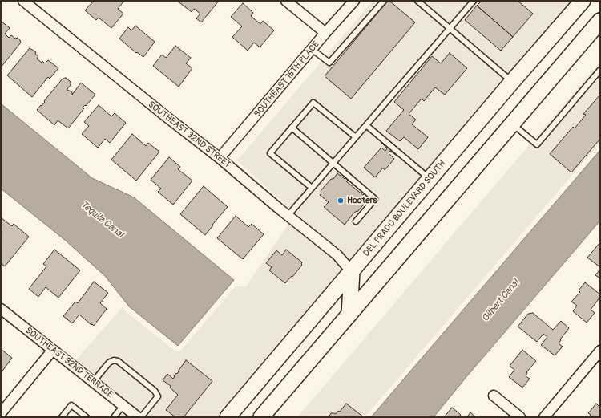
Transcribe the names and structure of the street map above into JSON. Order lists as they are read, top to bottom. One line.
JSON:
{"streets":{"main road":["DEL PRADO BOULEVARD SOUTH"],"street":["SOUTHEAST 15TH PLACE","SOUTHEAST 32ND STREET","SOUTHEAST 32ND TERRACE"]},"crossings":[["SOUTHEAST 15TH PLACE","SOUTHEAST 32ND STREET"],["SOUTHEAST 32ND STREET","DEL PRADO BOULEVARD SOUTH"]],"water":["Tequila Canal","Gilbert Canal"],"places":["Hooters"]}
